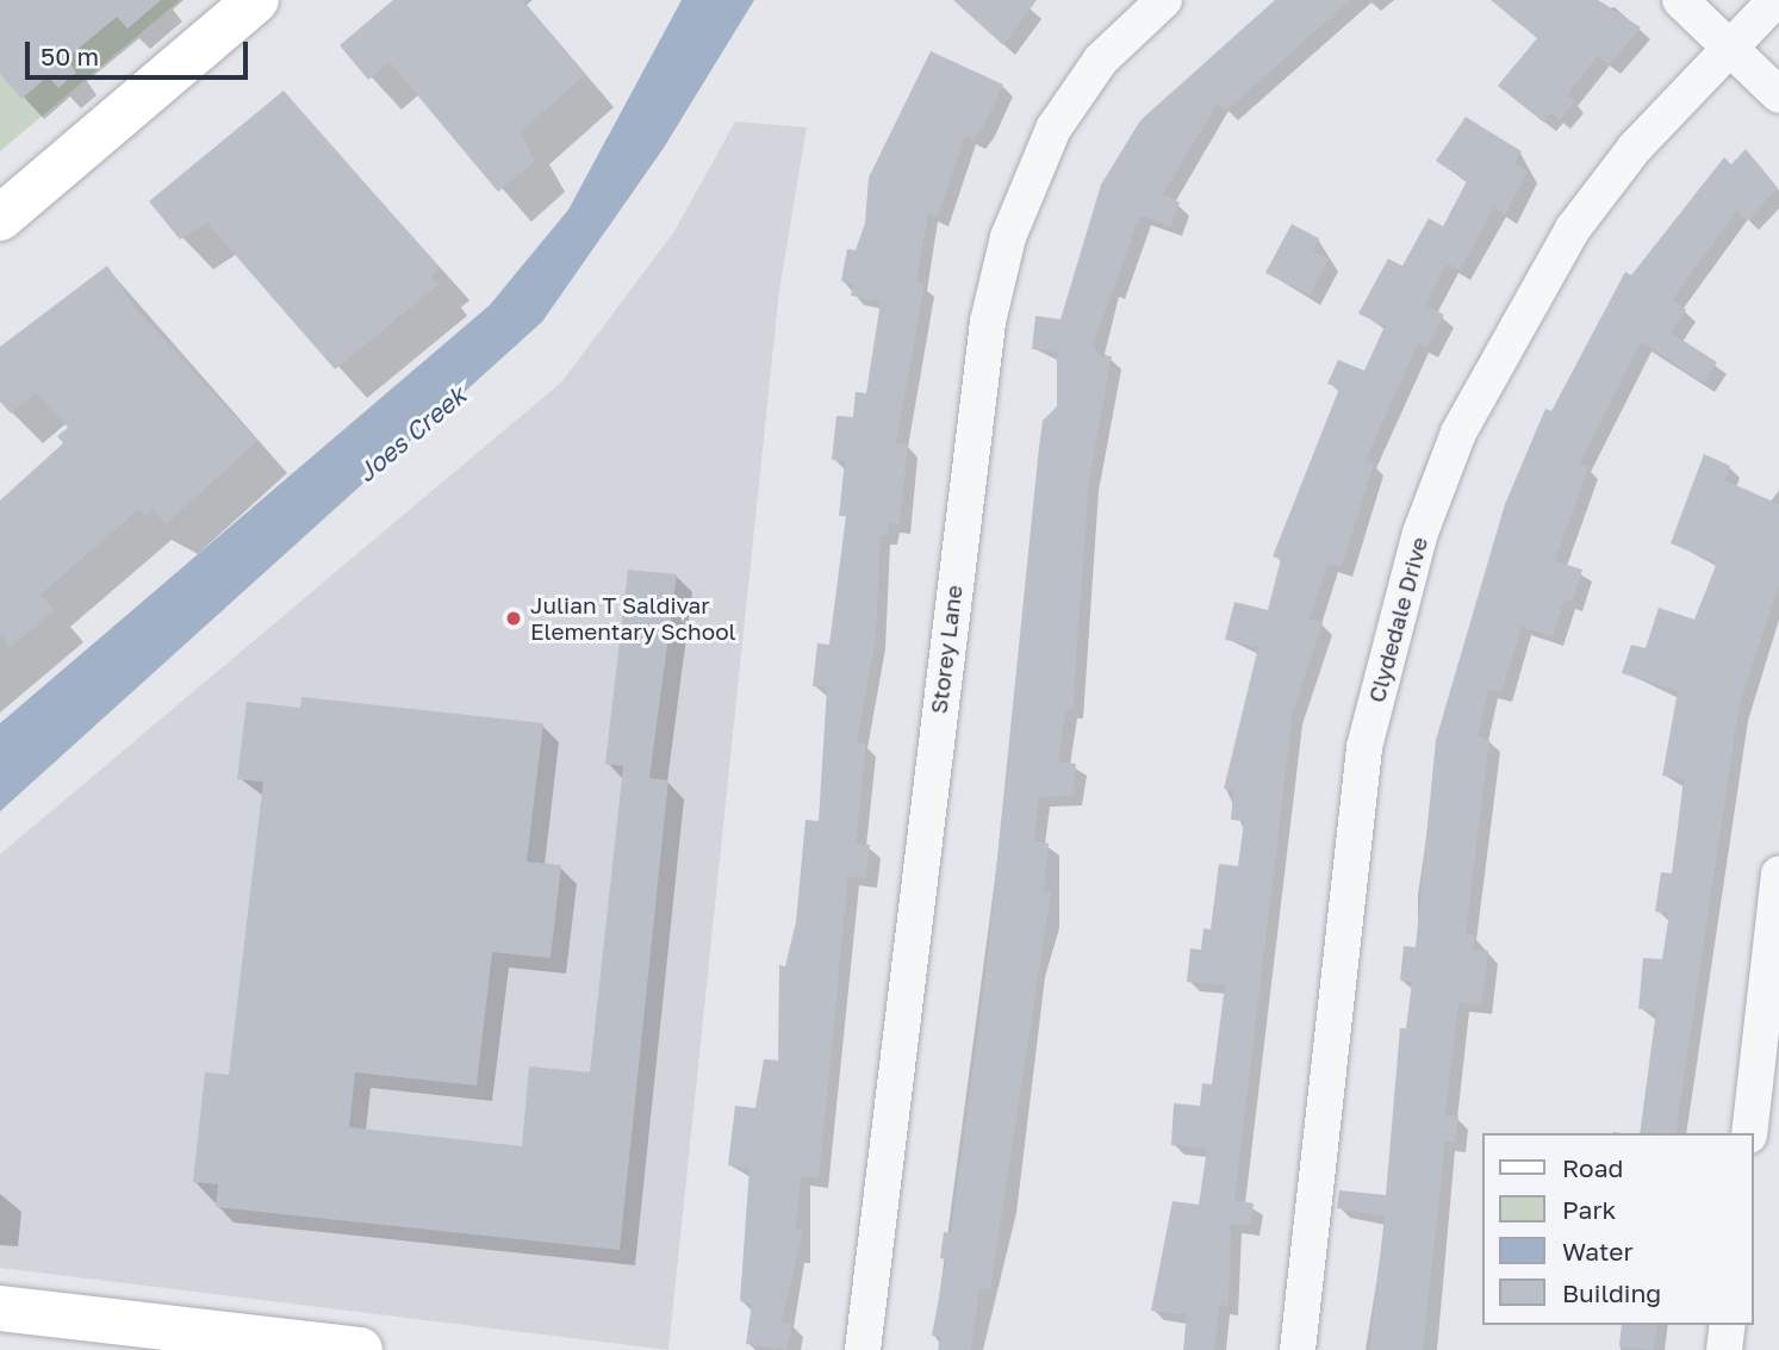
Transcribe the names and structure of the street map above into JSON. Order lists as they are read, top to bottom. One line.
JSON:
{"streets":{"street":["Clydedale Drive","Storey Lane"]},"water":["Joes Creek"],"places":["Julian T Saldivar Elementary School"],"legend":["Road","Park","Water","Building"],"scale_bar":"50 m"}
